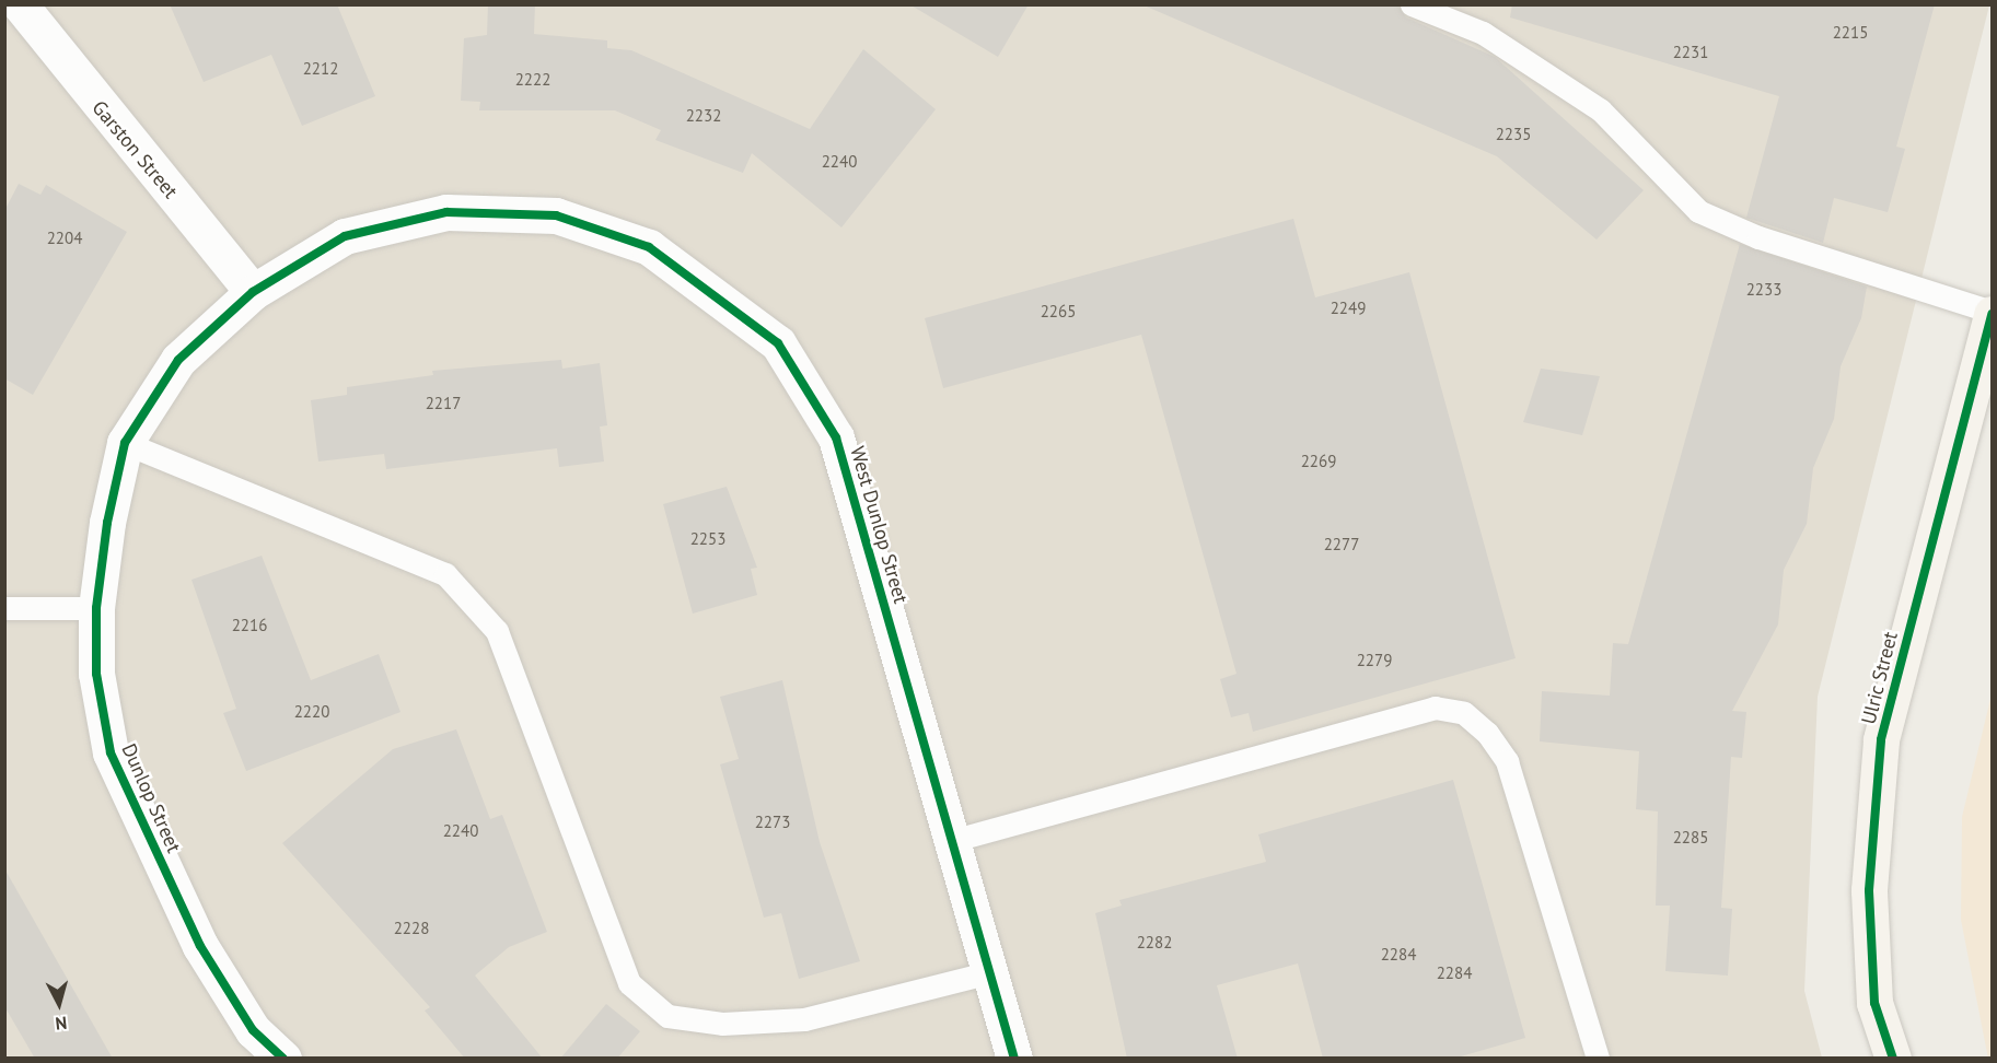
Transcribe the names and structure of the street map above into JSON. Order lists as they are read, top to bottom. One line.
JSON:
{"streets":{"main road":["Ulric Street"],"street":["Garston Street","West Dunlop Street","Dunlop Street"]},"crossings":[["Garston Street","West Dunlop Street"],["Garston Street","Dunlop Street"],["West Dunlop Street","Dunlop Street"]],"house_numbers":["2215","2231","2212","2222","2232","2235","2240","2204","2233","2249","2265","2217","2269","2253","2277","2216","2279","2220","2273","2240","2285","2228","2282","2284","2284"],"north":"bottom"}
